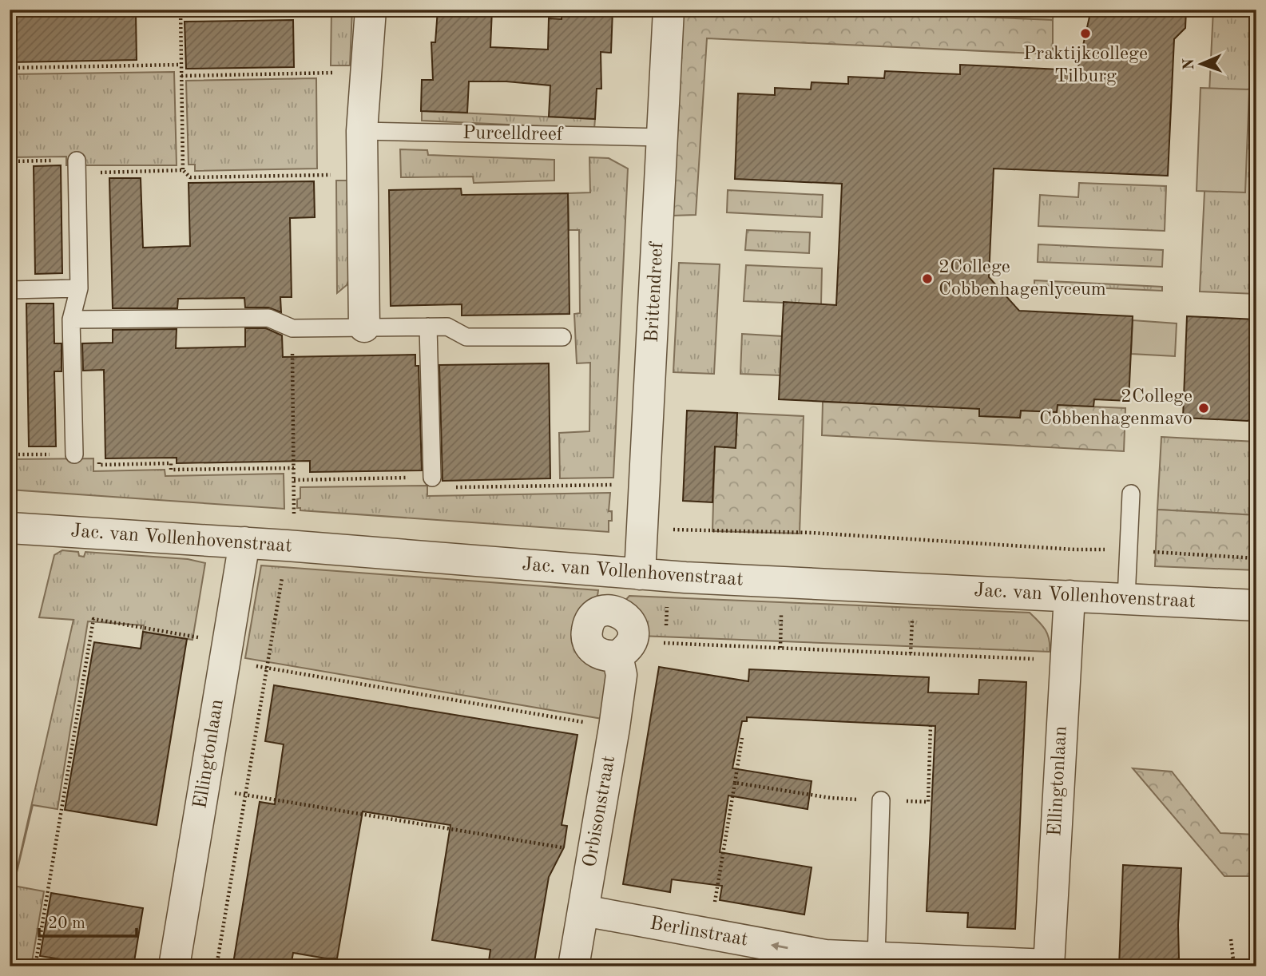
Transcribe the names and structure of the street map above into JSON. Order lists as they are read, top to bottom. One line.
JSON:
{"streets":{"street":["Brittendreef","Jac. van Vollenhovenstraat","Ellingtonlaan","Orbisonstraat","Berlinstraat"],"lane":["Purcelldreef"]},"crossings":[["Purcelldreef","Brittendreef"],["Brittendreef","Jac. van Vollenhovenstraat"],["Jac. van Vollenhovenstraat","Ellingtonlaan"],["Ellingtonlaan","Berlinstraat"],["Orbisonstraat","Berlinstraat"]],"one_way":["Berlinstraat"],"places":["Praktijkcollege Tilburg","2College Cobbenhagenlyceum","2College Cobbenhagenmavo"],"scale_bar":"20 m","north":"left"}
